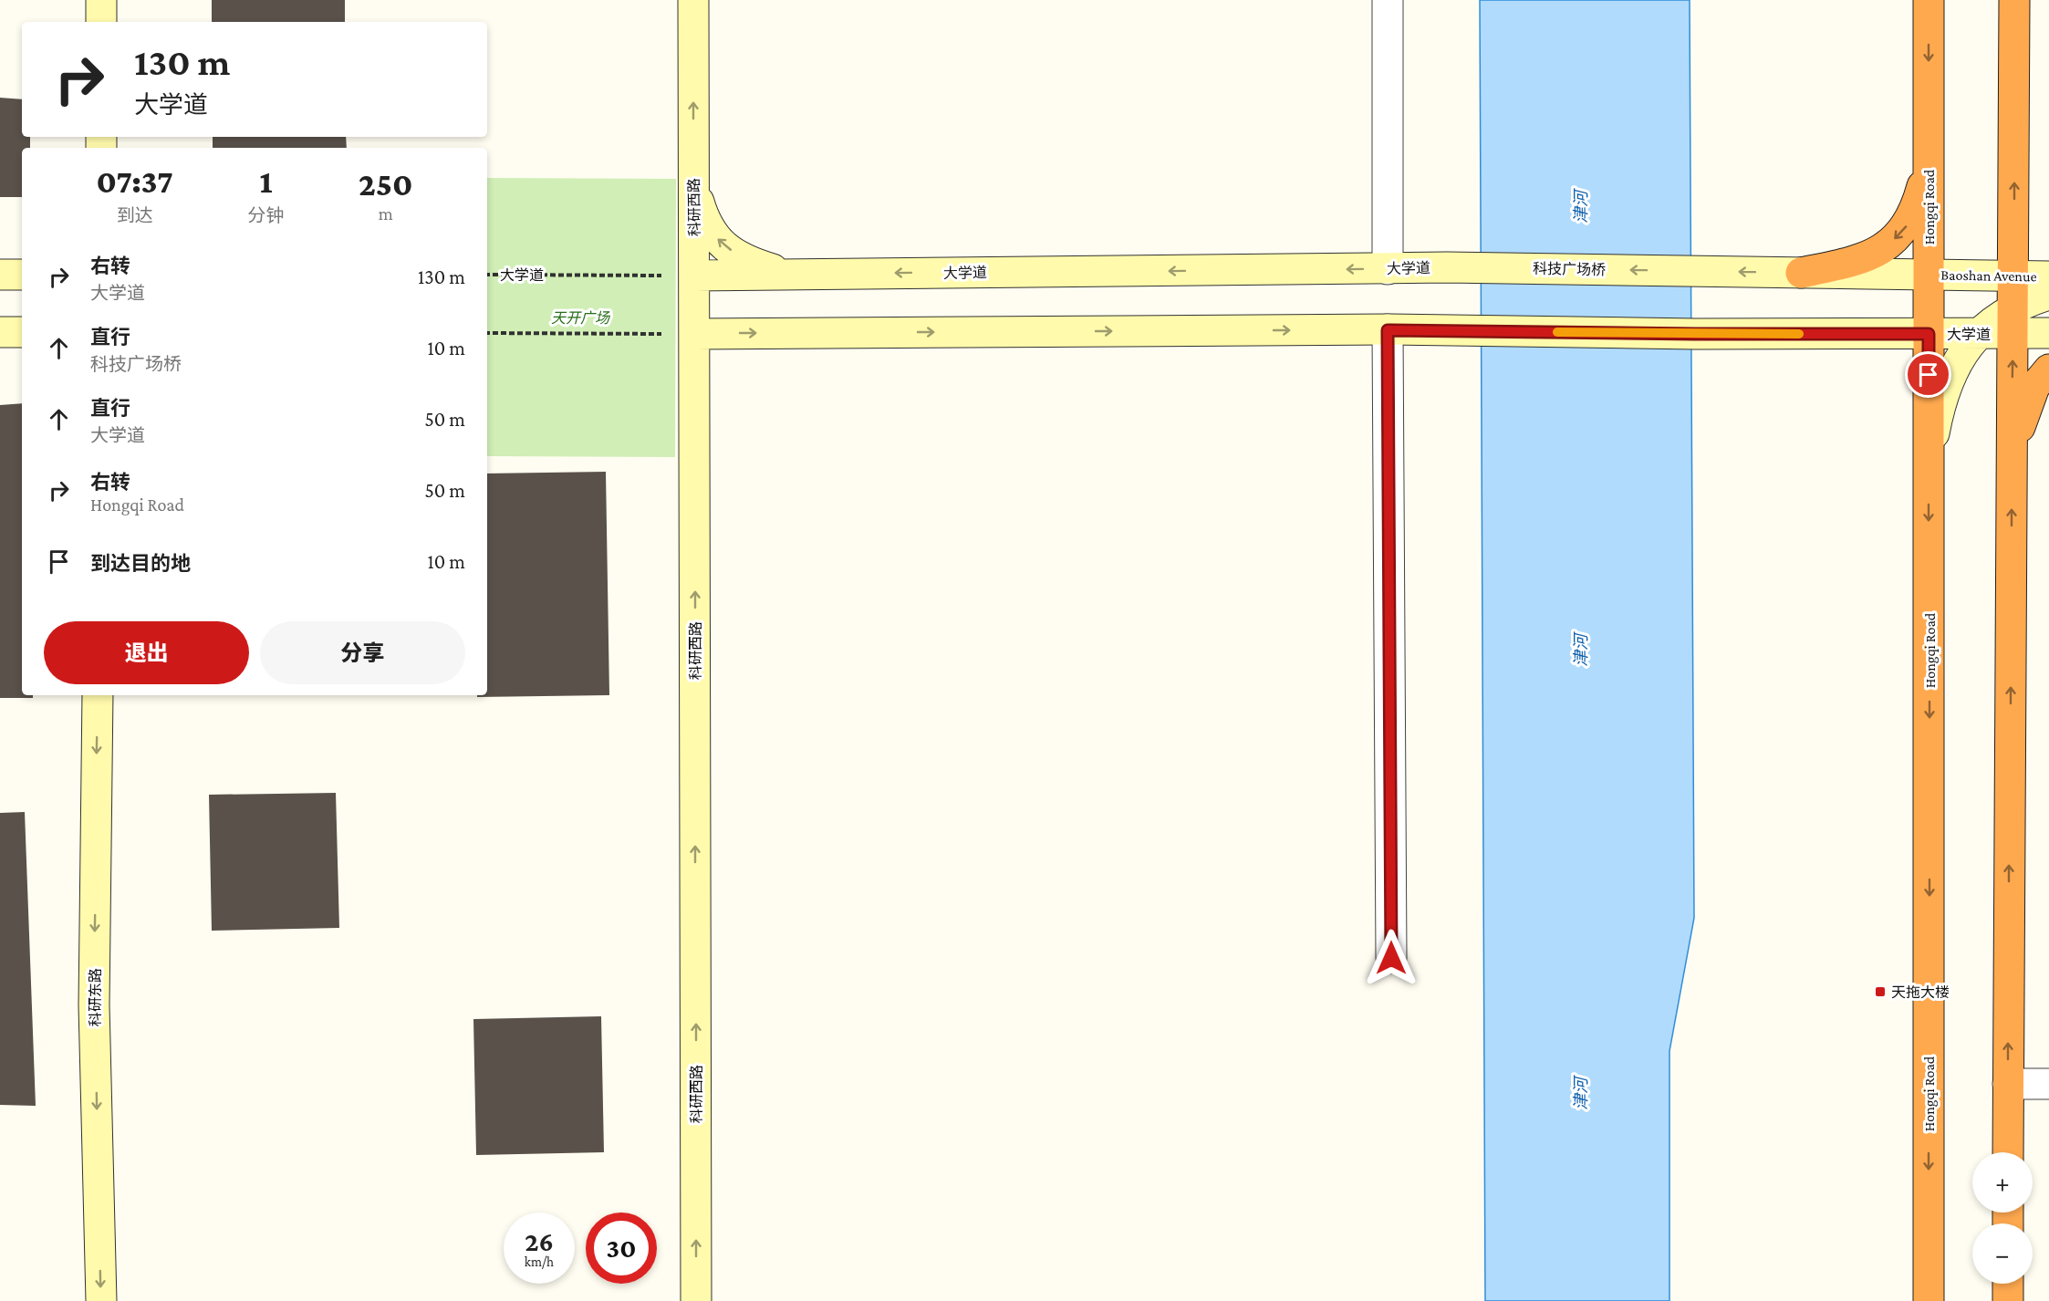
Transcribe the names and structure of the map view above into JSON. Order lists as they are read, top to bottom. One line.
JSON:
{"streets":{"highway":["Hongqi Road"],"main road":["科研西路","大学道","科技广场桥","Baoshan Avenue","科研东路"]},"crossings":[["科研西路","大学道"],["Hongqi Road","大学道"],["Hongqi Road","Baoshan Avenue"],["大学道","科技广场桥"]],"one_way":["科研西路","科技广场桥","科研东路"],"water":["津河"],"parks":["天开广场"],"places":{"transit":["天拖大楼"]},"page":{"turn":["130 m","大学道"],"eta":["07:37","到达","1","分钟","250","m"],"list":[{"name":"右转","note":"大学道","value":"130 m"},{"name":"直行","note":"科技广场桥","value":"10 m"},{"name":"直行","note":"大学道","value":"50 m"},{"name":"右转","note":"Hongqi Road","value":"50 m"},{"name":"到达目的地","value":"10 m"}],"buttons":["退出","分享"],"map_buttons":["+","−"],"speed":"26 km/h","limit":"30"}}
